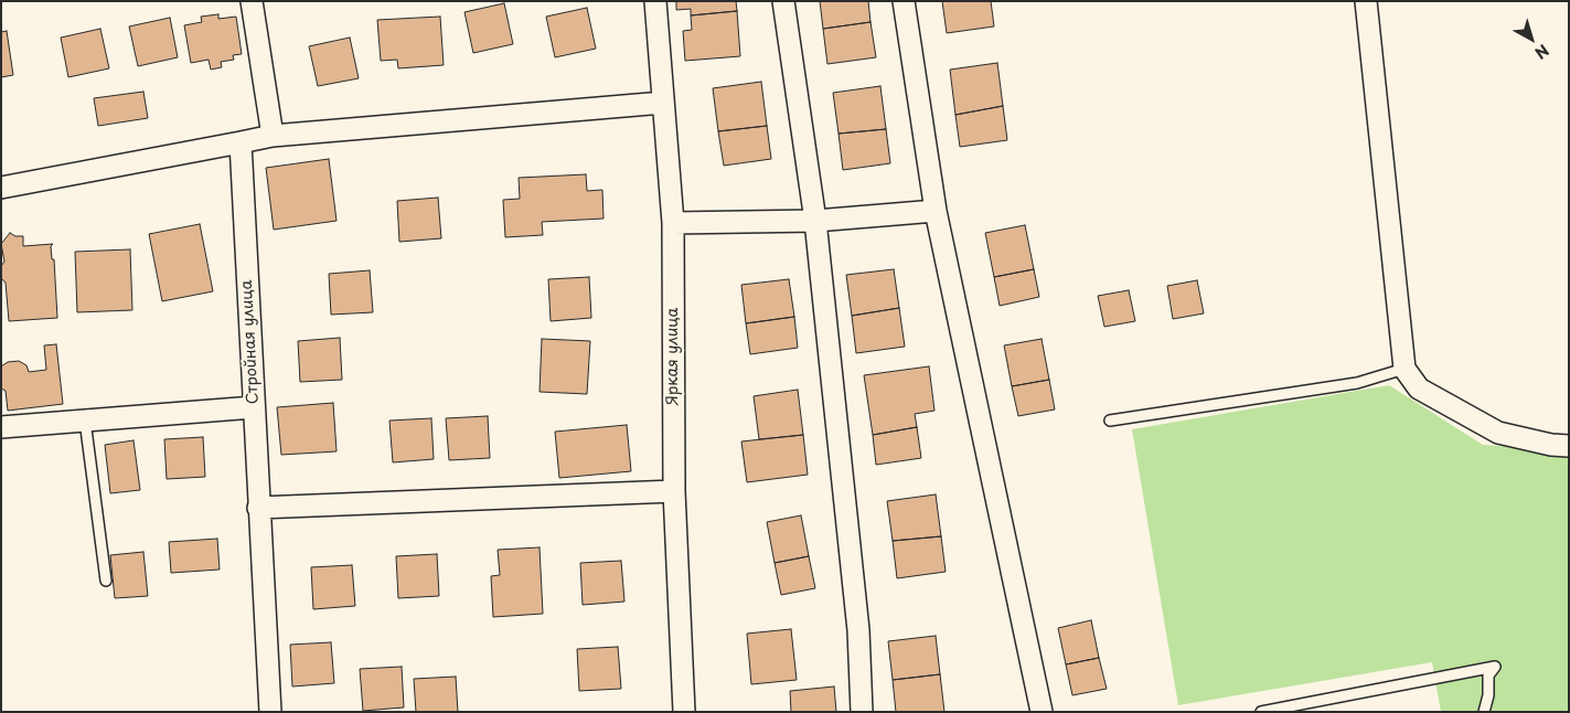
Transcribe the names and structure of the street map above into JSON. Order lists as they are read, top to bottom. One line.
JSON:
{"streets":{"street":["Стройная улица","Яркая улица"]},"north":"bottom right"}
